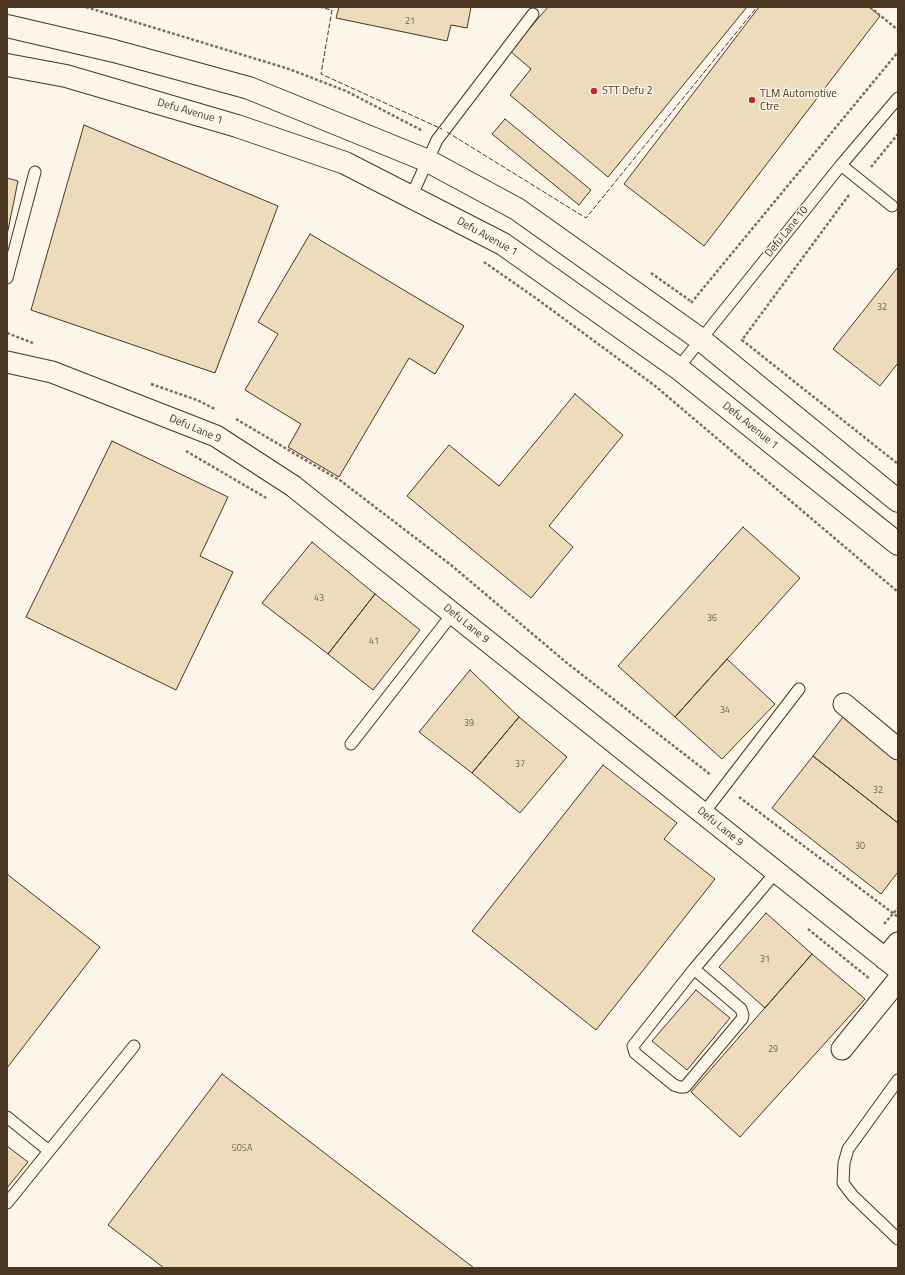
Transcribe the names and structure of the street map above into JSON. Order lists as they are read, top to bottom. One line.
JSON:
{"streets":{"main road":["Defu Avenue 1"],"street":["Defu Lane 9"],"lane":["Defu Lane 10"]},"crossings":[["Defu Avenue 1","Defu Lane 10"]],"places":["STT Defu 2","TLM Automotive Ctre"],"house_numbers":["21","32","43","36","41","34","39","37","32","30","31","29","505A"]}
